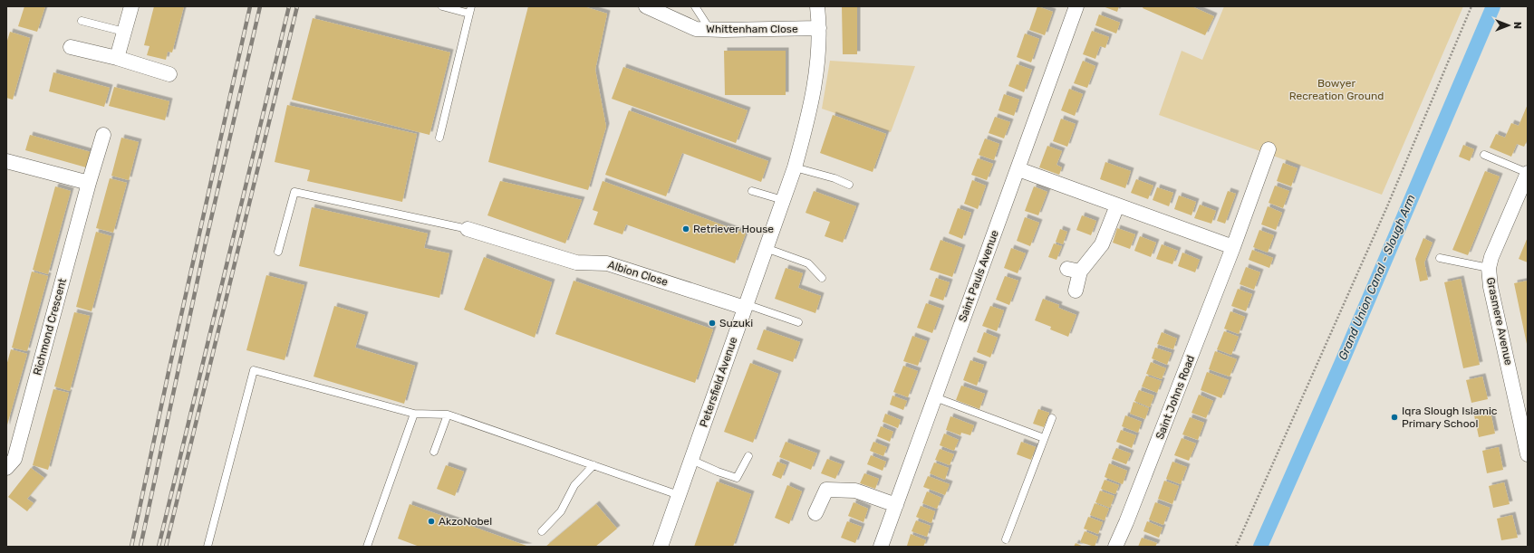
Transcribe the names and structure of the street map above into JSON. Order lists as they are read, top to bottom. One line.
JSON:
{"streets":{"street":["Whittenham Close","Albion Close","Saint Pauls Avenue","Grasmere Avenue","Richmond Crescent","Petersfield Avenue","Saint Johns Road"]},"crossings":[["Whittenham Close","Petersfield Avenue"],["Albion Close","Petersfield Avenue"]],"water":["Grand Union Canal - Slough Arm"],"parks":["Bowyer Recreation Ground"],"places":["Retriever House","Suzuki","Iqra Slough Islamic Primary School","AkzoNobel"],"north":"right"}
